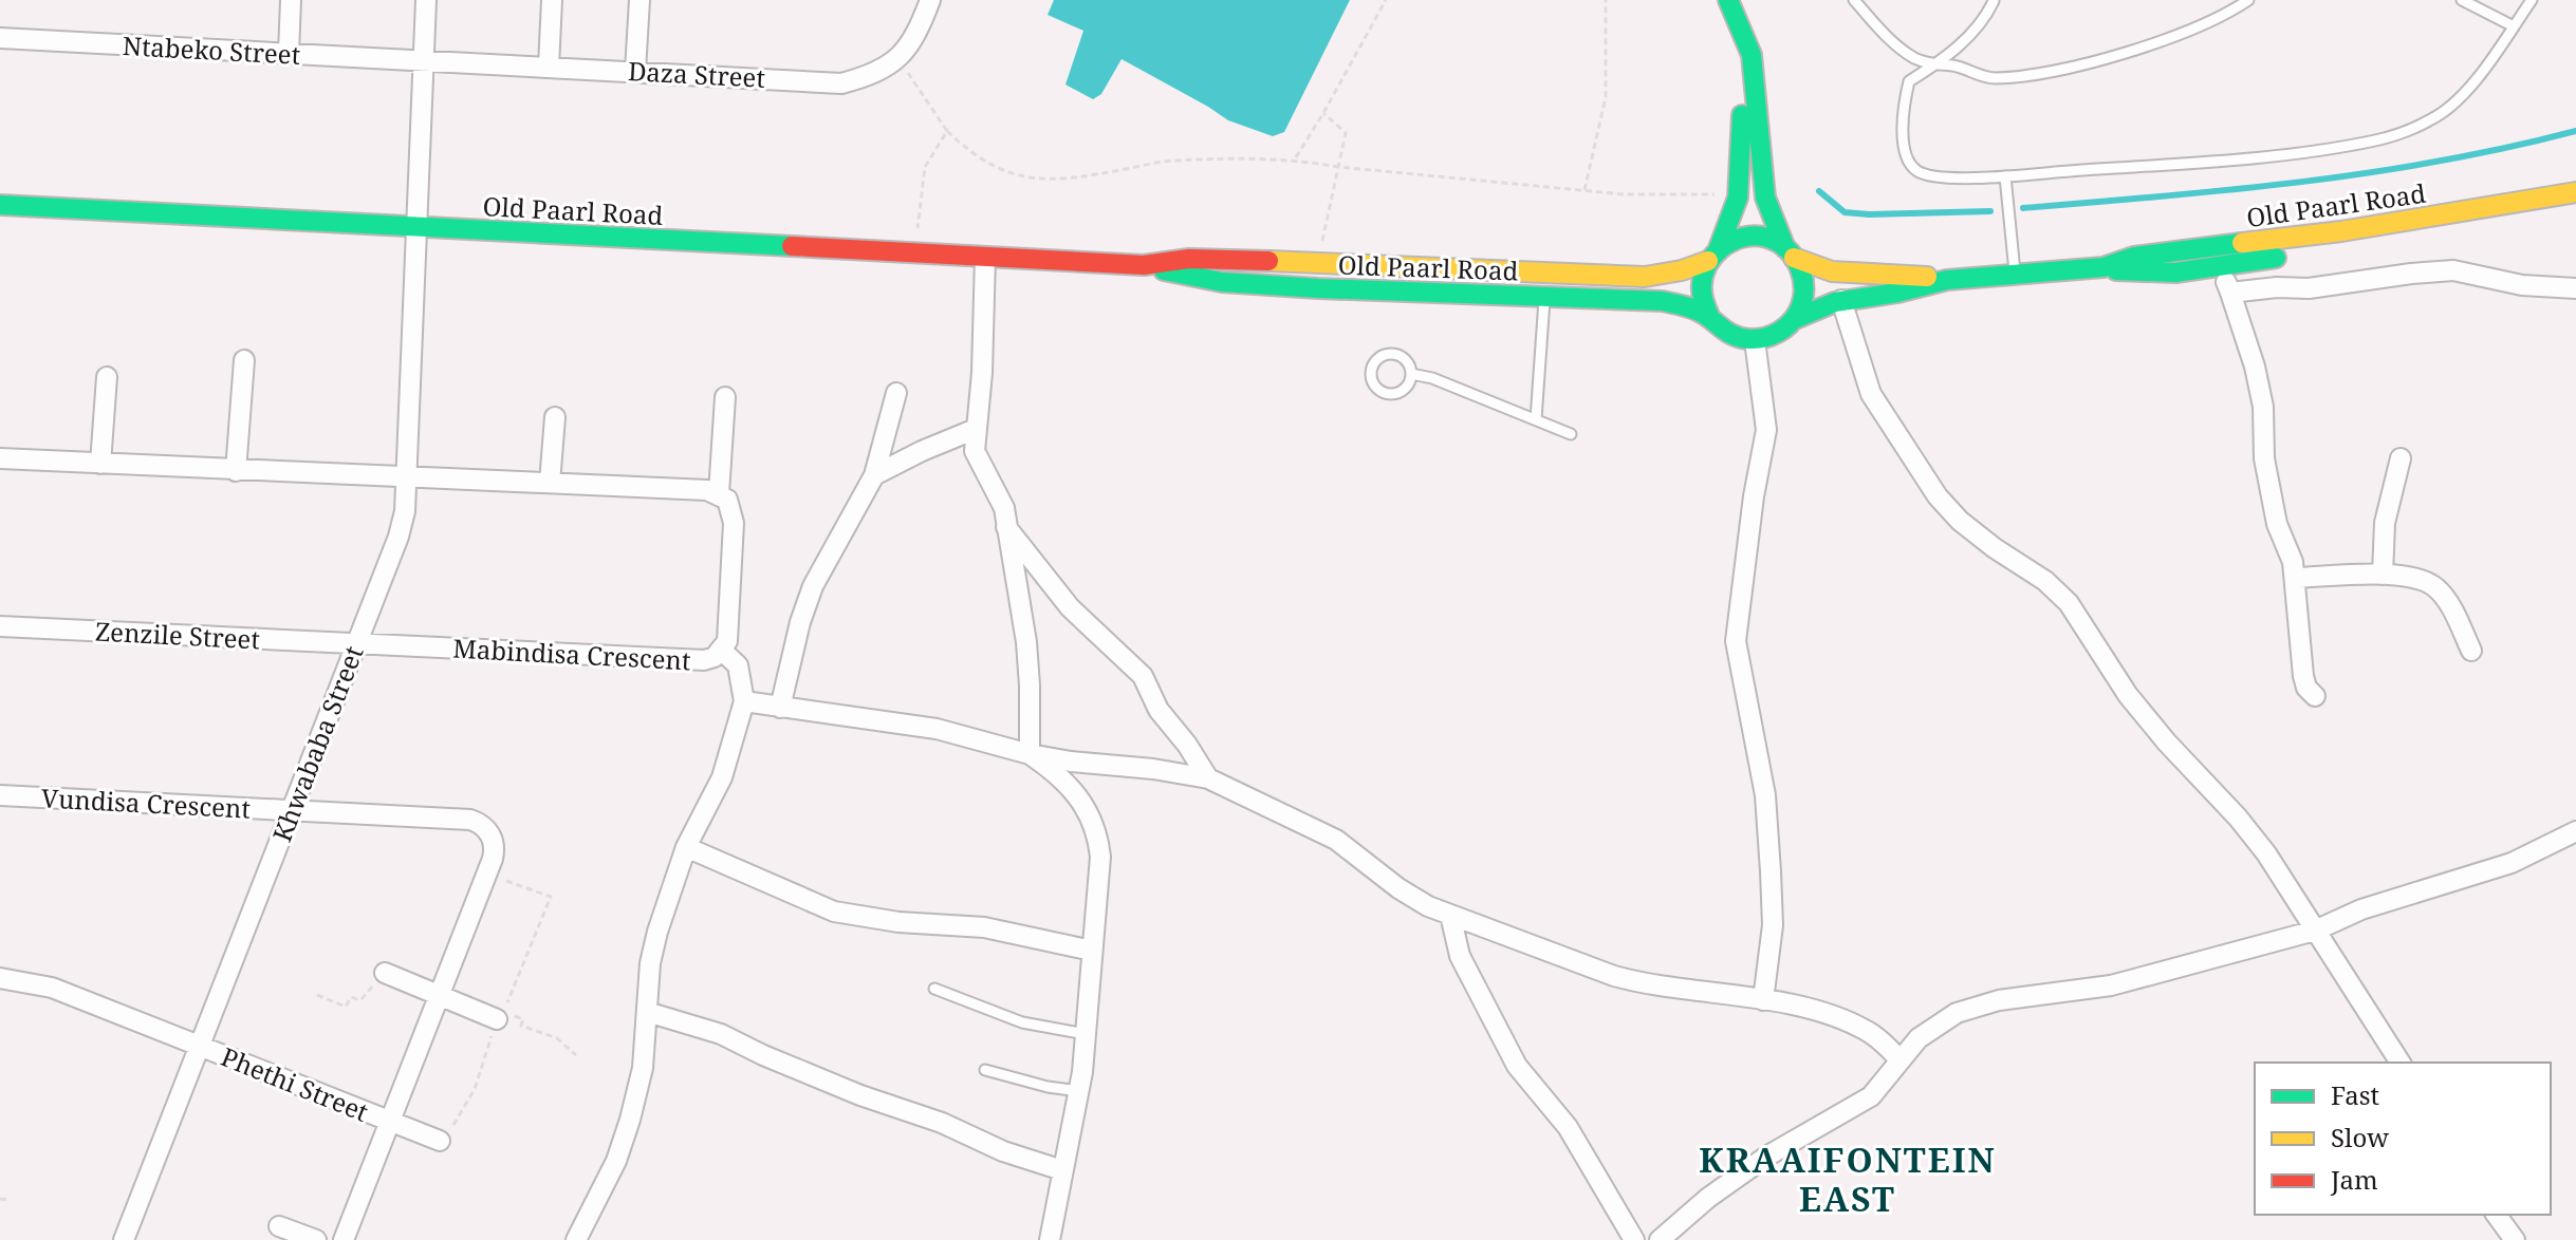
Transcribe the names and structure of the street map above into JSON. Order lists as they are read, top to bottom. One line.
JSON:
{"streets":{"main road":["Old Paarl Road"],"street":["Ntabeko Street","Daza Street","Zenzile Street","Mabindisa Crescent","Khwababa Street","Vundisa Crescent","Phethi Street"]},"crossings":[["Ntabeko Street","Daza Street"],["Ntabeko Street","Khwababa Street"],["Daza Street","Khwababa Street"],["Old Paarl Road","Khwababa Street"],["Zenzile Street","Mabindisa Crescent"],["Zenzile Street","Khwababa Street"],["Mabindisa Crescent","Khwababa Street"],["Khwababa Street","Vundisa Crescent"],["Khwababa Street","Phethi Street"]],"districts":["KRAAIFONTEIN EAST"],"legend":["Fast","Slow","Jam"]}
